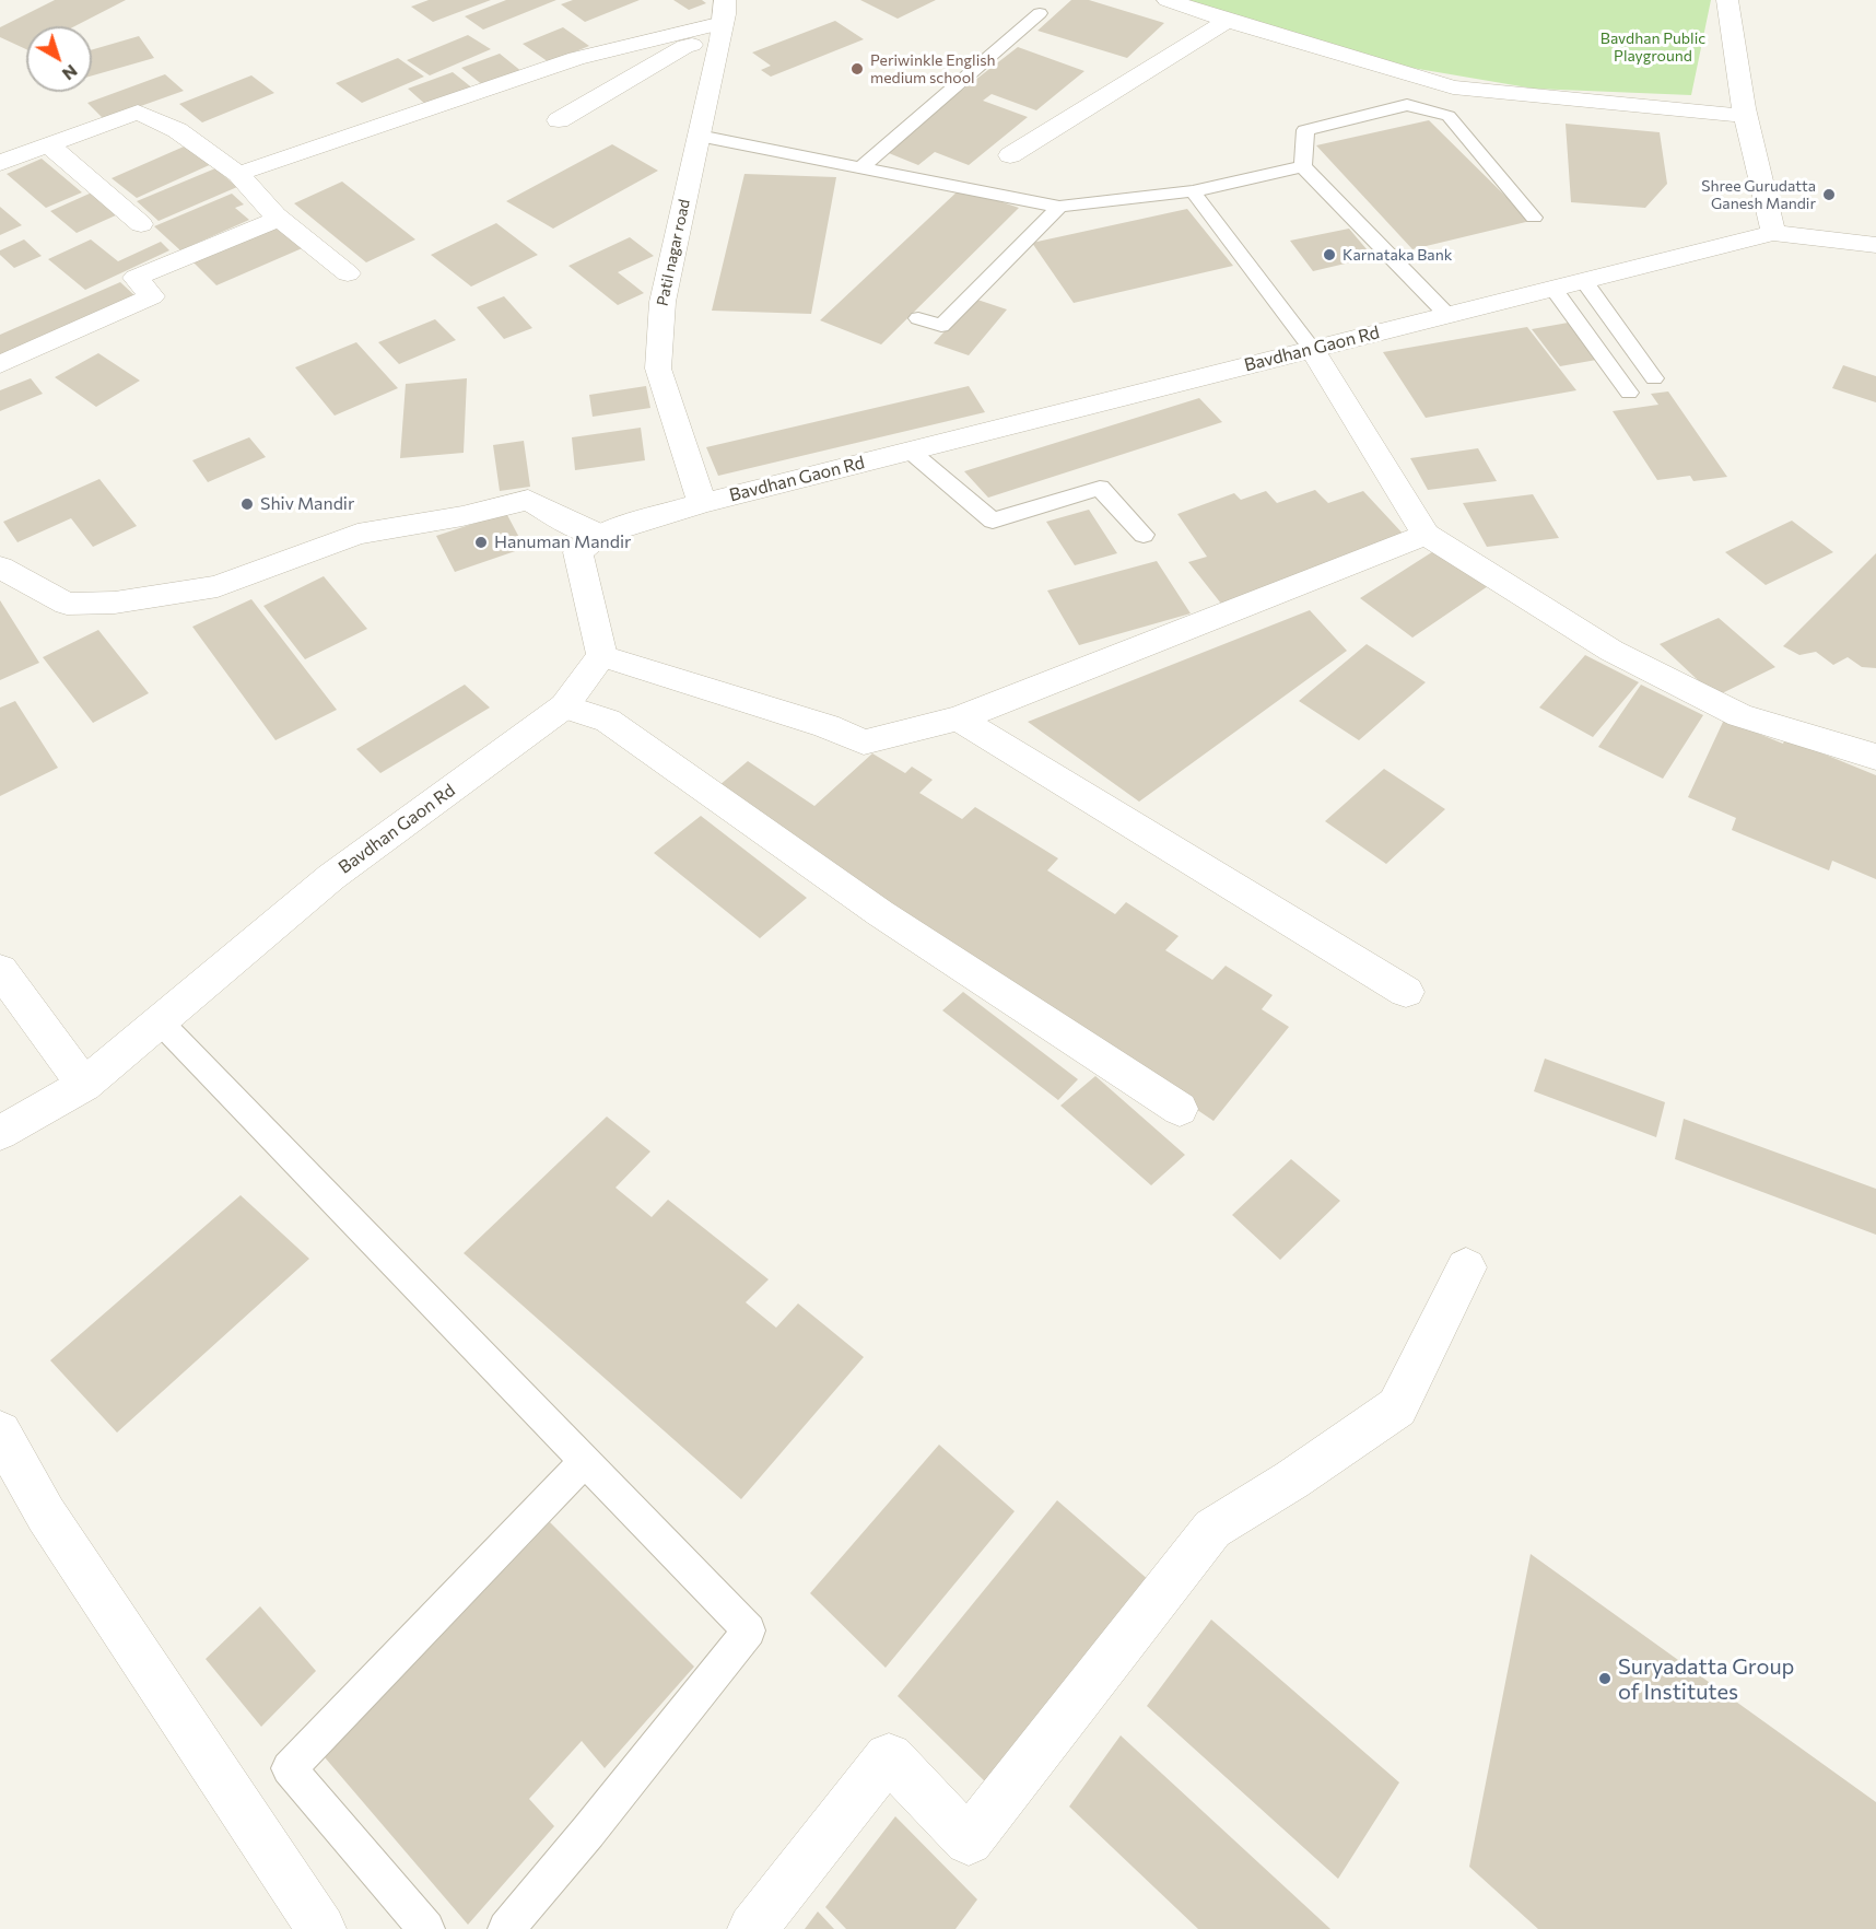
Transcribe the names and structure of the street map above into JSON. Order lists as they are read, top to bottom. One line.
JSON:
{"streets":{"street":["Patil nagar road","Bavdhan Gaon Rd"]},"crossings":[["Patil nagar road","Bavdhan Gaon Rd"]],"parks":["Bavdhan Public Playground"],"places":["Periwinkle English medium school","Shree Gurudatta Ganesh Mandir","Karnataka Bank","Shiv Mandir","Hanuman Mandir","Suryadatta Group of Institutes"],"north":"bottom right"}
